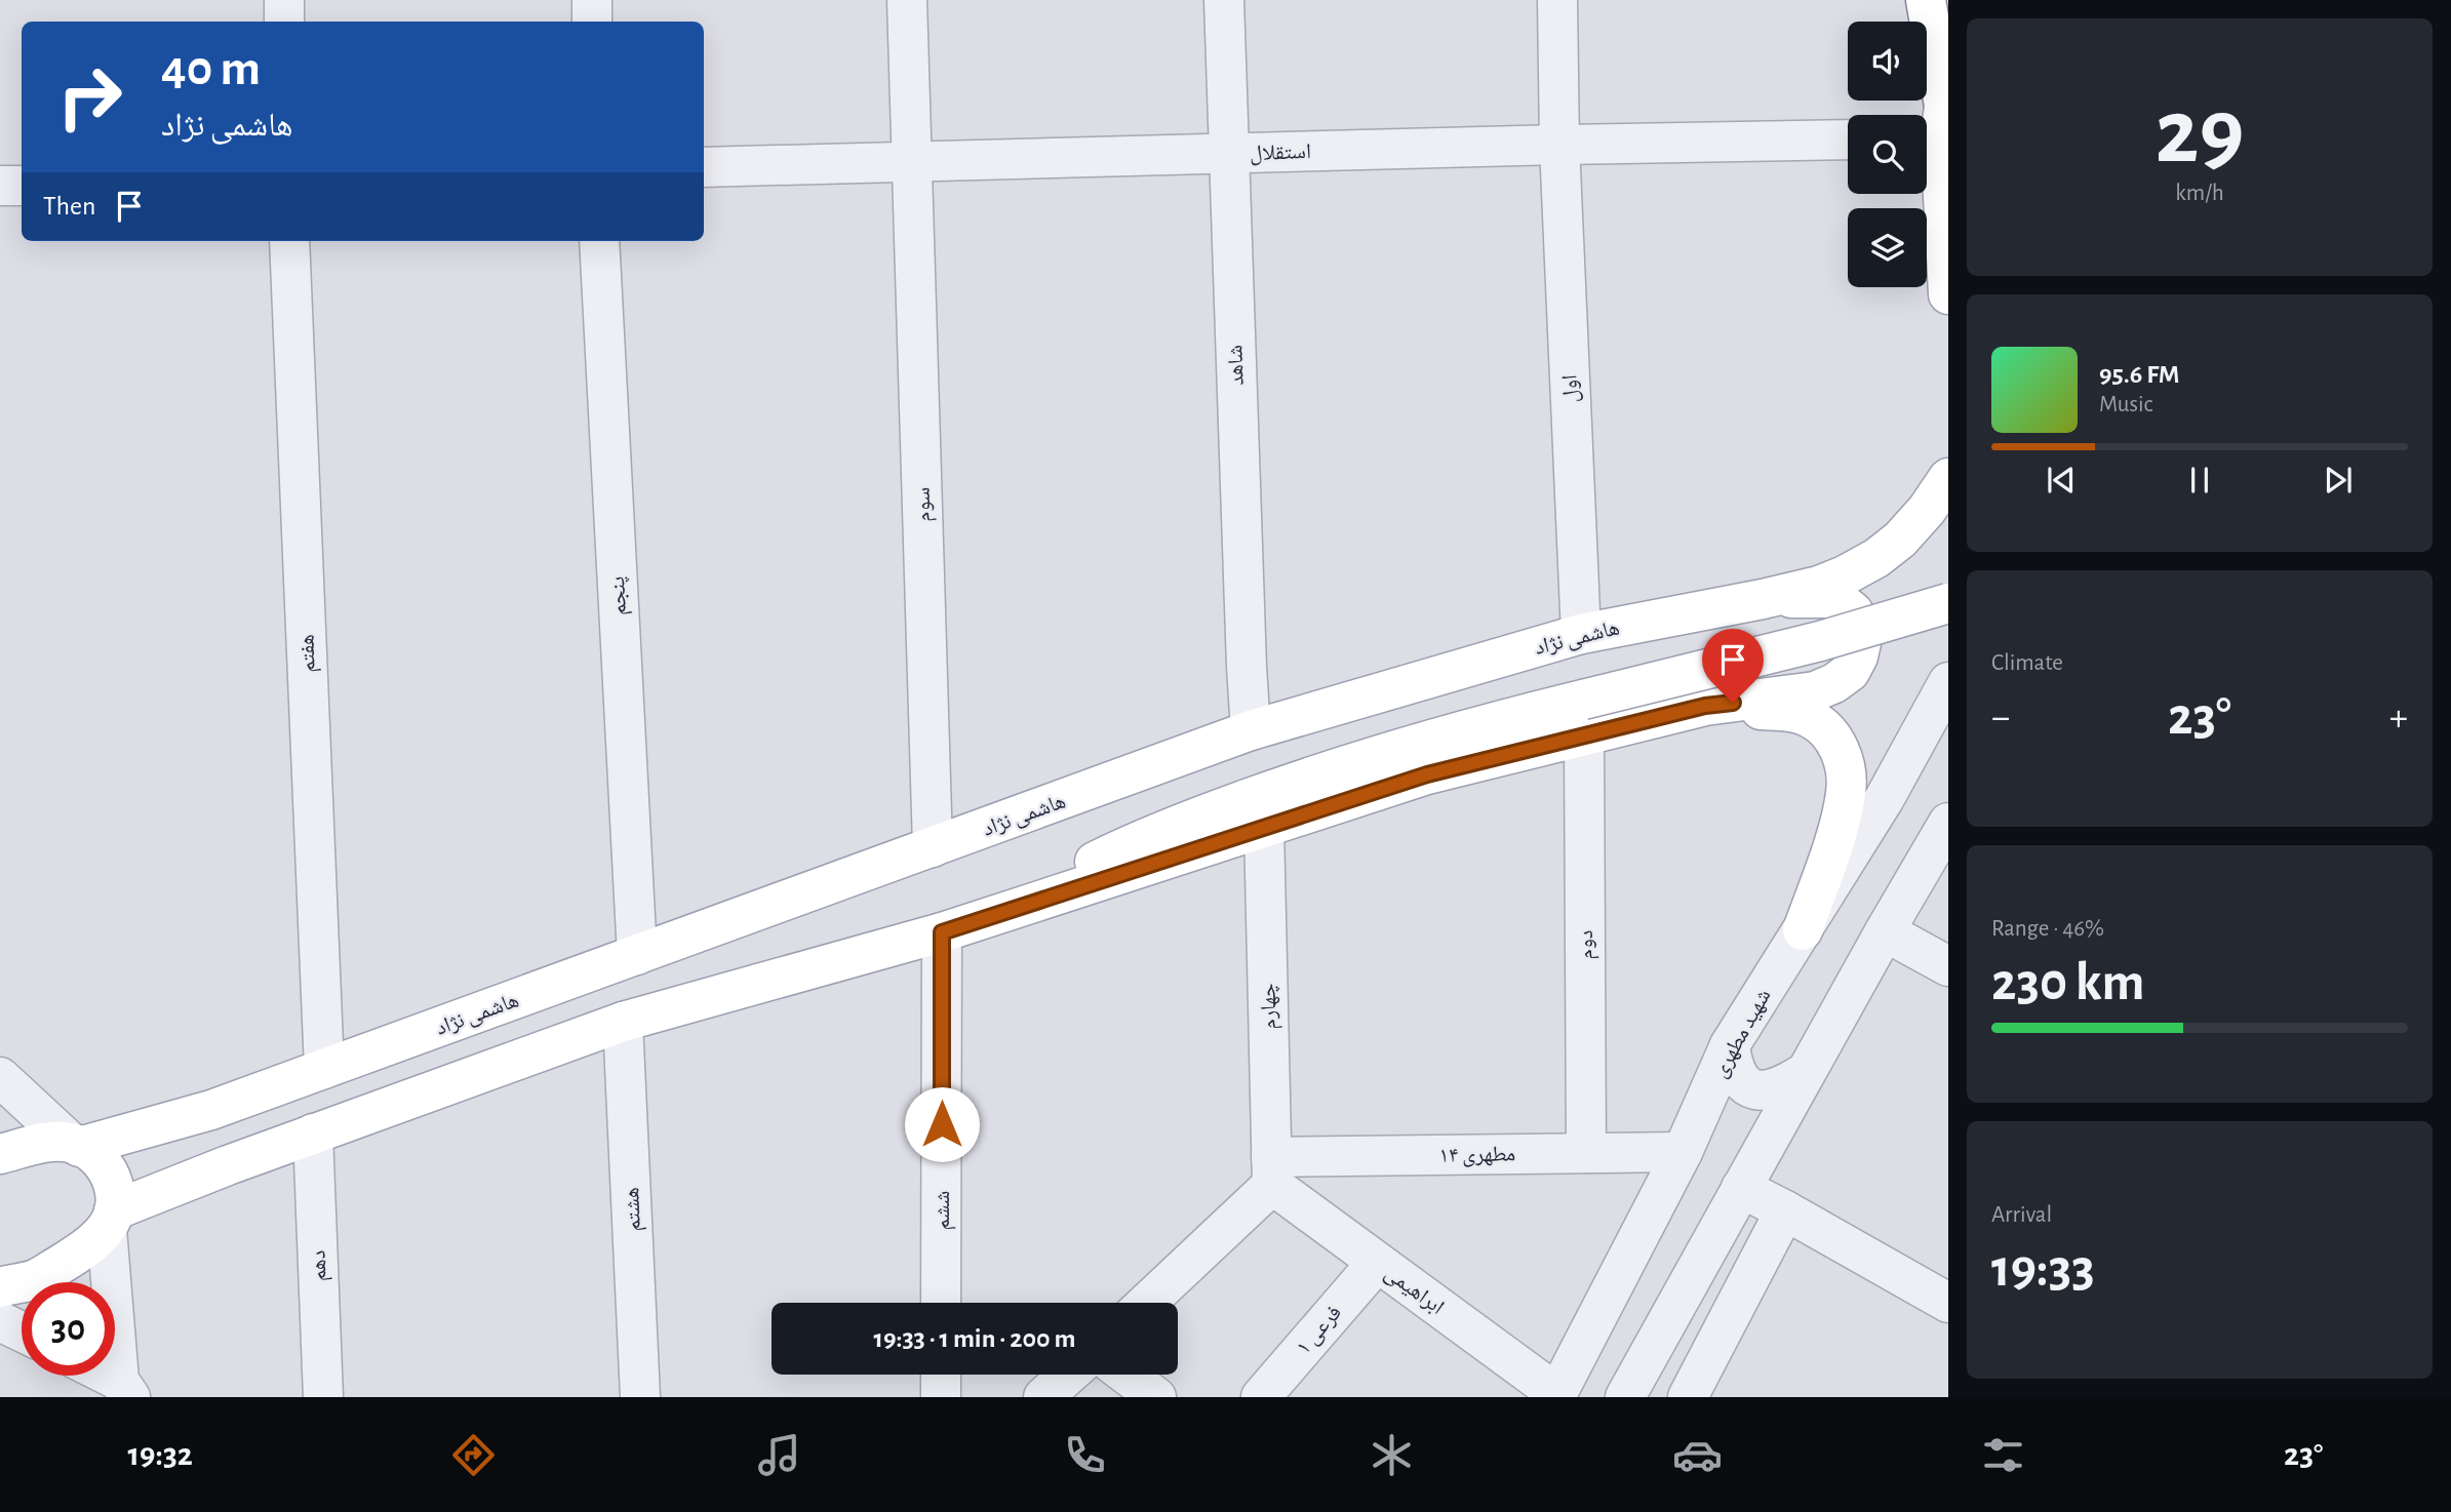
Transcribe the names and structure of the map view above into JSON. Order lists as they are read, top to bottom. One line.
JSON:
{"streets":{"main road":["هاشمی نژاد"],"street":["استقلال","شاهد","اول","سوم","پنجم","هفتم","دوم","چهارم","شهید مطهری","مطهری ۱۴","هشتم","ششم","دهم","ابراهیمی","فرعی ۱"]},"crossings":[["استقلال","شاهد"],["استقلال","اول"],["استقلال","سوم"],["شاهد","هاشمی نژاد"],["اول","هاشمی نژاد"],["سوم","هاشمی نژاد"],["پنجم","هاشمی نژاد"],["هاشمی نژاد","هفتم"],["دوم","مطهری ۱۴"],["چهارم","مطهری ۱۴"],["چهارم","ابراهیمی"],["شهید مطهری","مطهری ۱۴"],["شهید مطهری","ابراهیمی"],["مطهری ۱۴","ابراهیمی"],["ابراهیمی","فرعی ۱"]],"page":{"tile":[["29","km/h"],"Climate",["Range · 46%","230 km"],["Arrival","19:33"]],"turn":["40 m","هاشمی نژاد"],"then":"Then","song":["95.6 FM","Music"],"heat":["−","23°","+"],"limit":"30","trip":"19:33 · 1 min · 200 m","tabs":["19:32","23°"]}}
